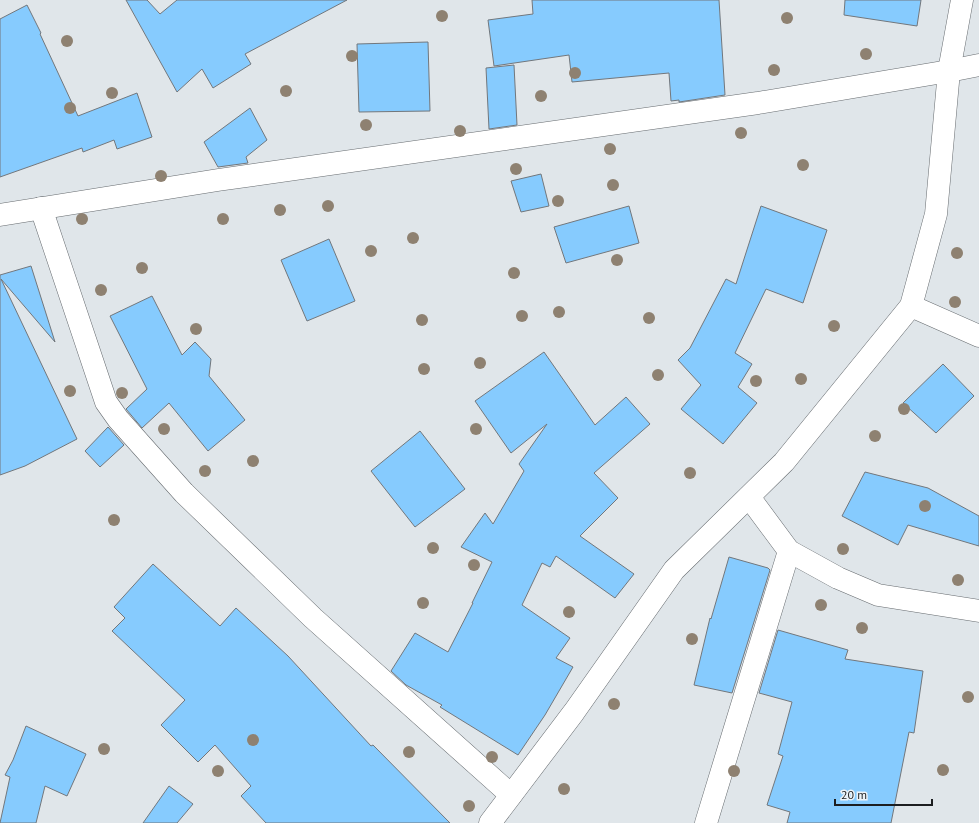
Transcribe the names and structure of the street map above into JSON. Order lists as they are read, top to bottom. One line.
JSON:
{"scale_bar":"20 m"}
